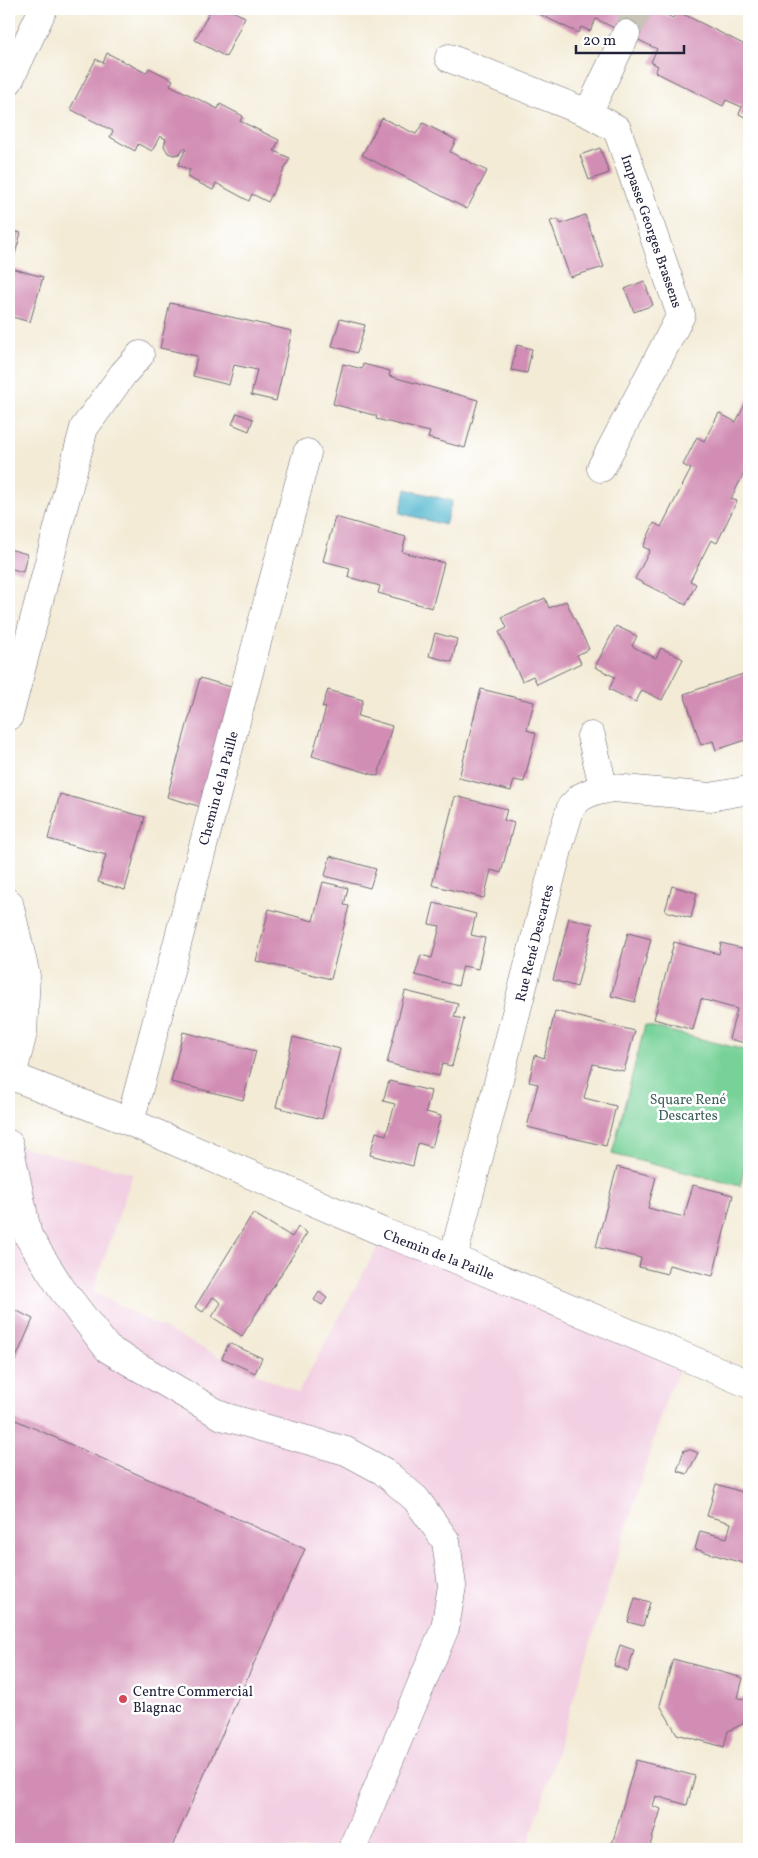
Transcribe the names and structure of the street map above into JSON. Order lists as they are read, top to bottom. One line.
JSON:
{"streets":{"street":["Impasse Georges Brassens","Chemin de la Paille","Rue René Descartes"]},"crossings":[["Chemin de la Paille","Rue René Descartes"]],"parks":["Square René Descartes"],"places":["Centre Commercial Blagnac"],"scale_bar":"20 m"}
